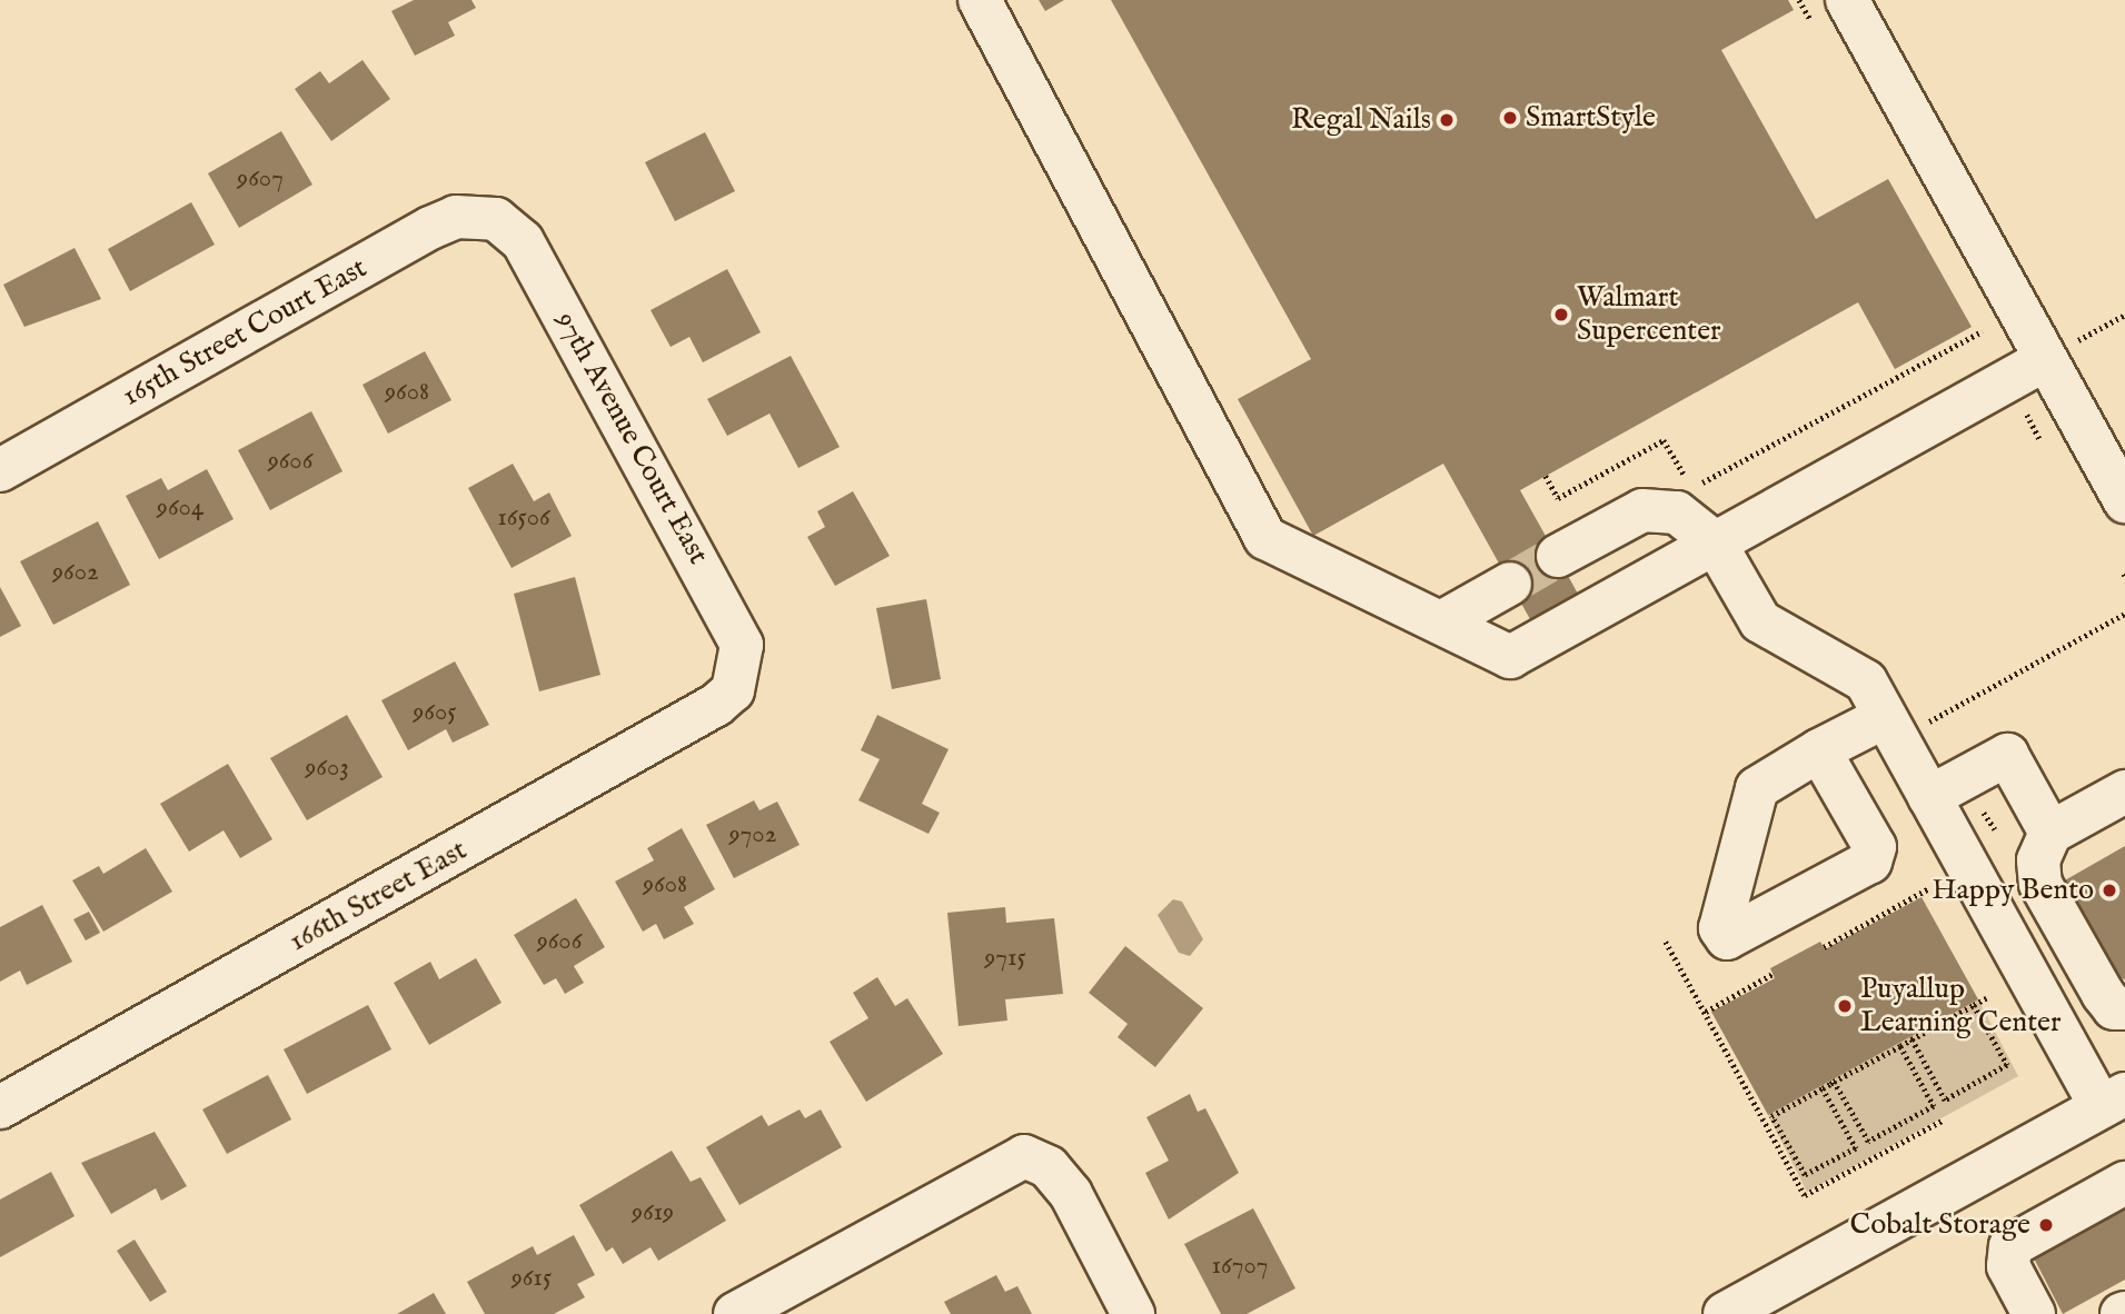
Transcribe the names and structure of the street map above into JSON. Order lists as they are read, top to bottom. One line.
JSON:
{"streets":{"street":["165th Street Court East","97th Avenue Court East","166th Street East"]},"crossings":[["165th Street Court East","97th Avenue Court East"],["97th Avenue Court East","166th Street East"]],"places":["SmartStyle","Regal Nails","Walmart Supercenter","Happy Bento","Puyallup Learning Center","Cobalt Storage"],"house_numbers":["9607","9608","9606","9604","16506","9602","9605","9603","9702","9608","9606","9715","9619","16707","9615"]}
